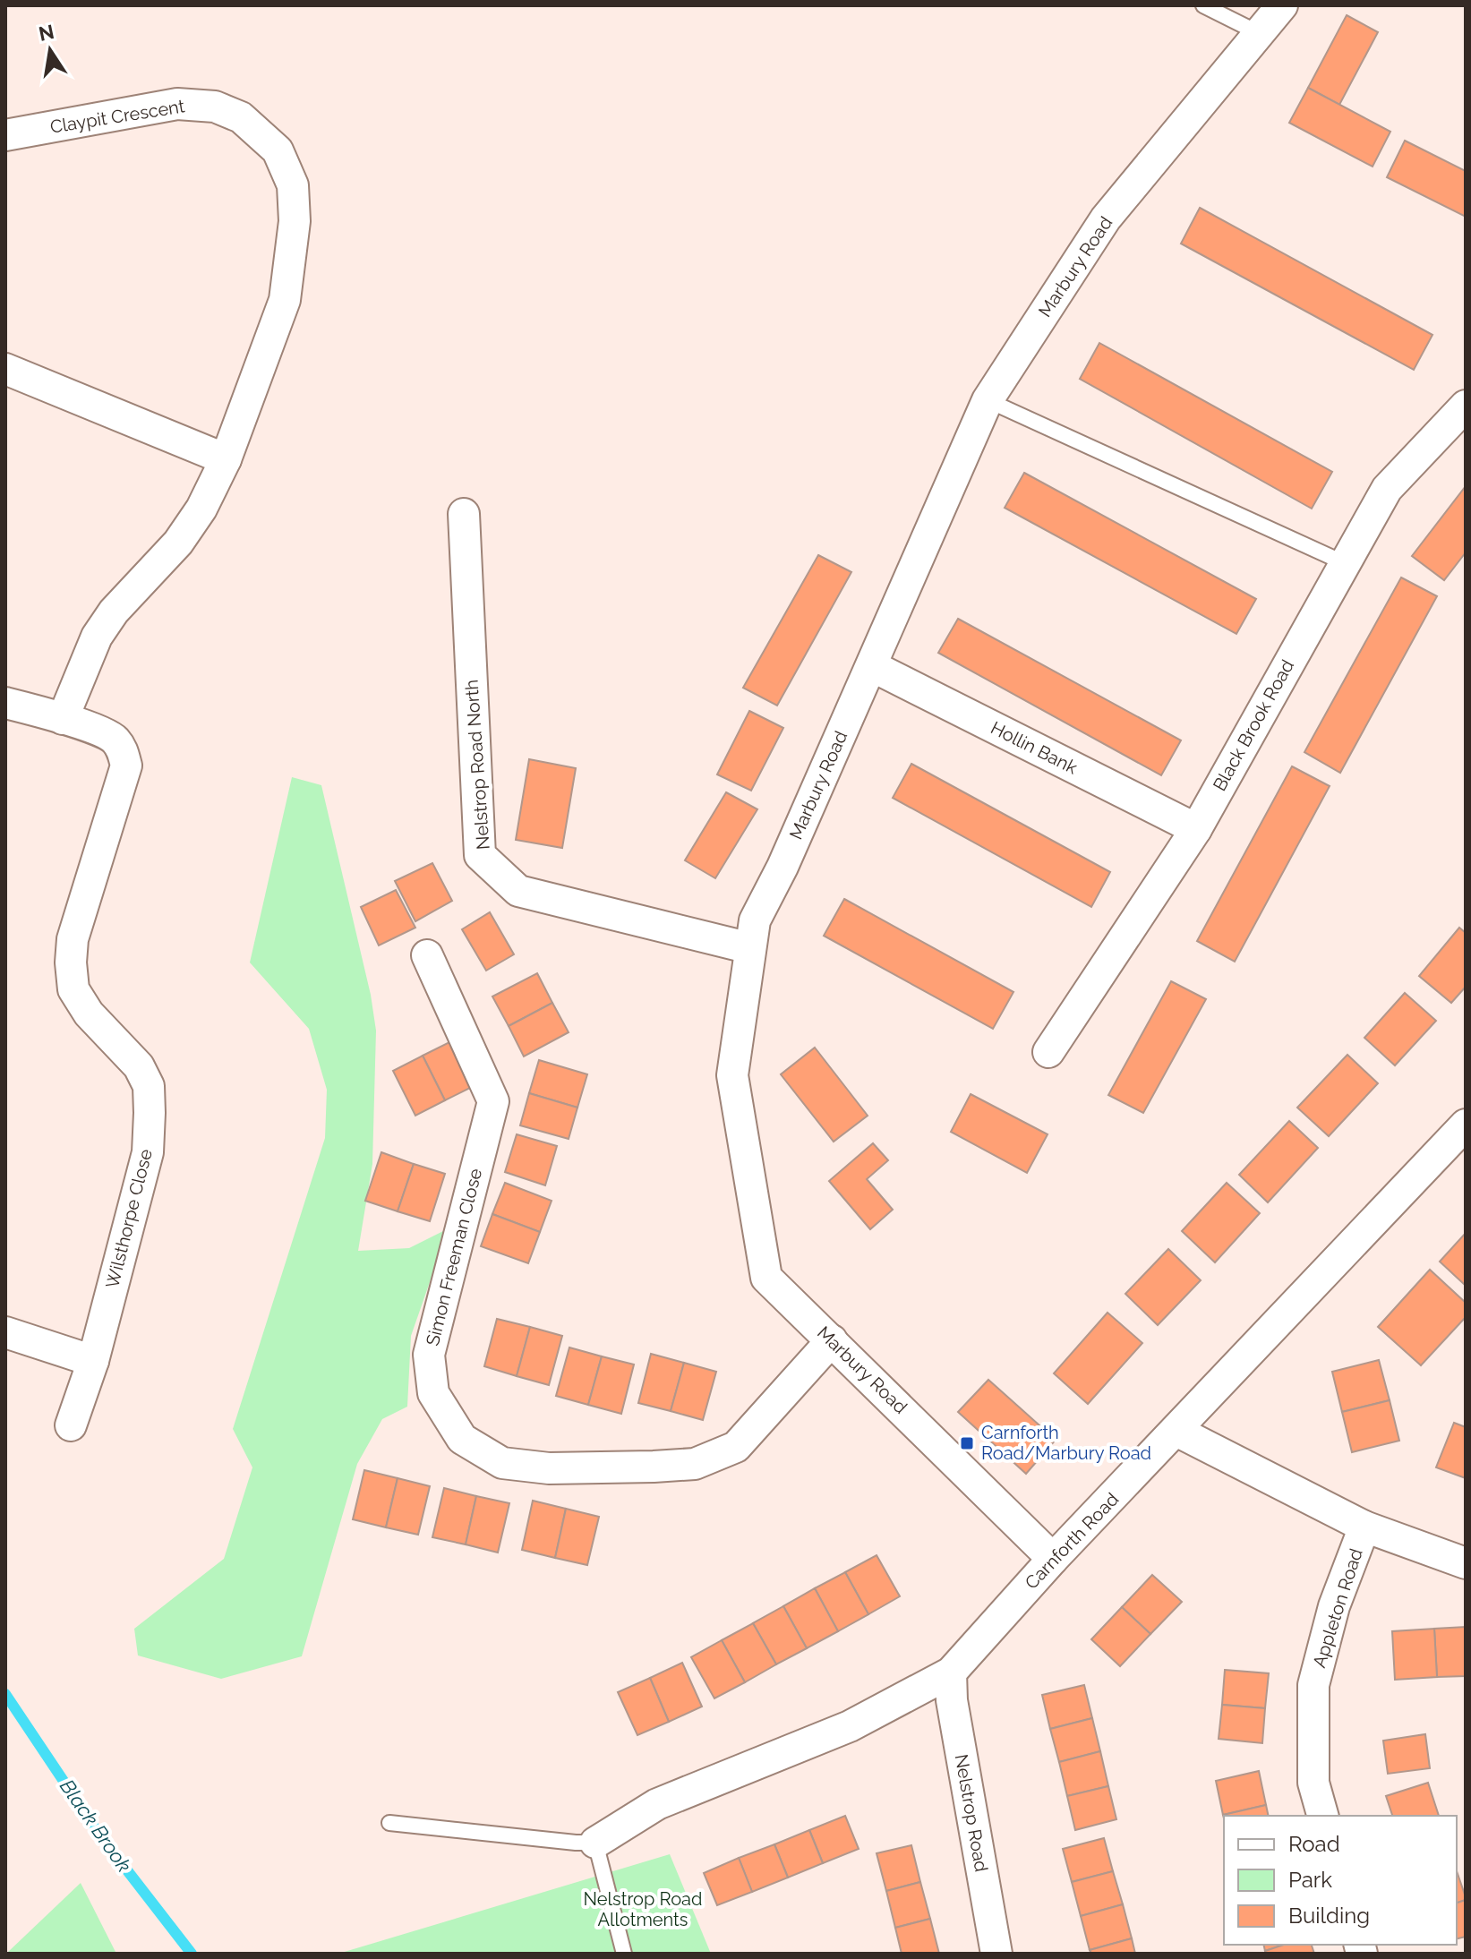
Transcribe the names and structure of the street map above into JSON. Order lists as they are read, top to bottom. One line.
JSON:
{"streets":{"street":["Claypit Crescent","Marbury Road","Black Brook Road","Hollin Bank","Nelstrop Road North","Wilsthorpe Close","Simon Freeman Close","Carnforth Road","Appleton Road","Nelstrop Road"]},"crossings":[["Claypit Crescent","Wilsthorpe Close"],["Marbury Road","Hollin Bank"],["Marbury Road","Nelstrop Road North"],["Marbury Road","Simon Freeman Close"],["Marbury Road","Carnforth Road"],["Black Brook Road","Hollin Bank"],["Carnforth Road","Nelstrop Road"]],"water":["Black Brook"],"parks":["Nelstrop Road Allotments"],"places":{"transit":["Carnforth Road/Marbury Road"]},"legend":["Road","Park","Building"],"north":"top"}
